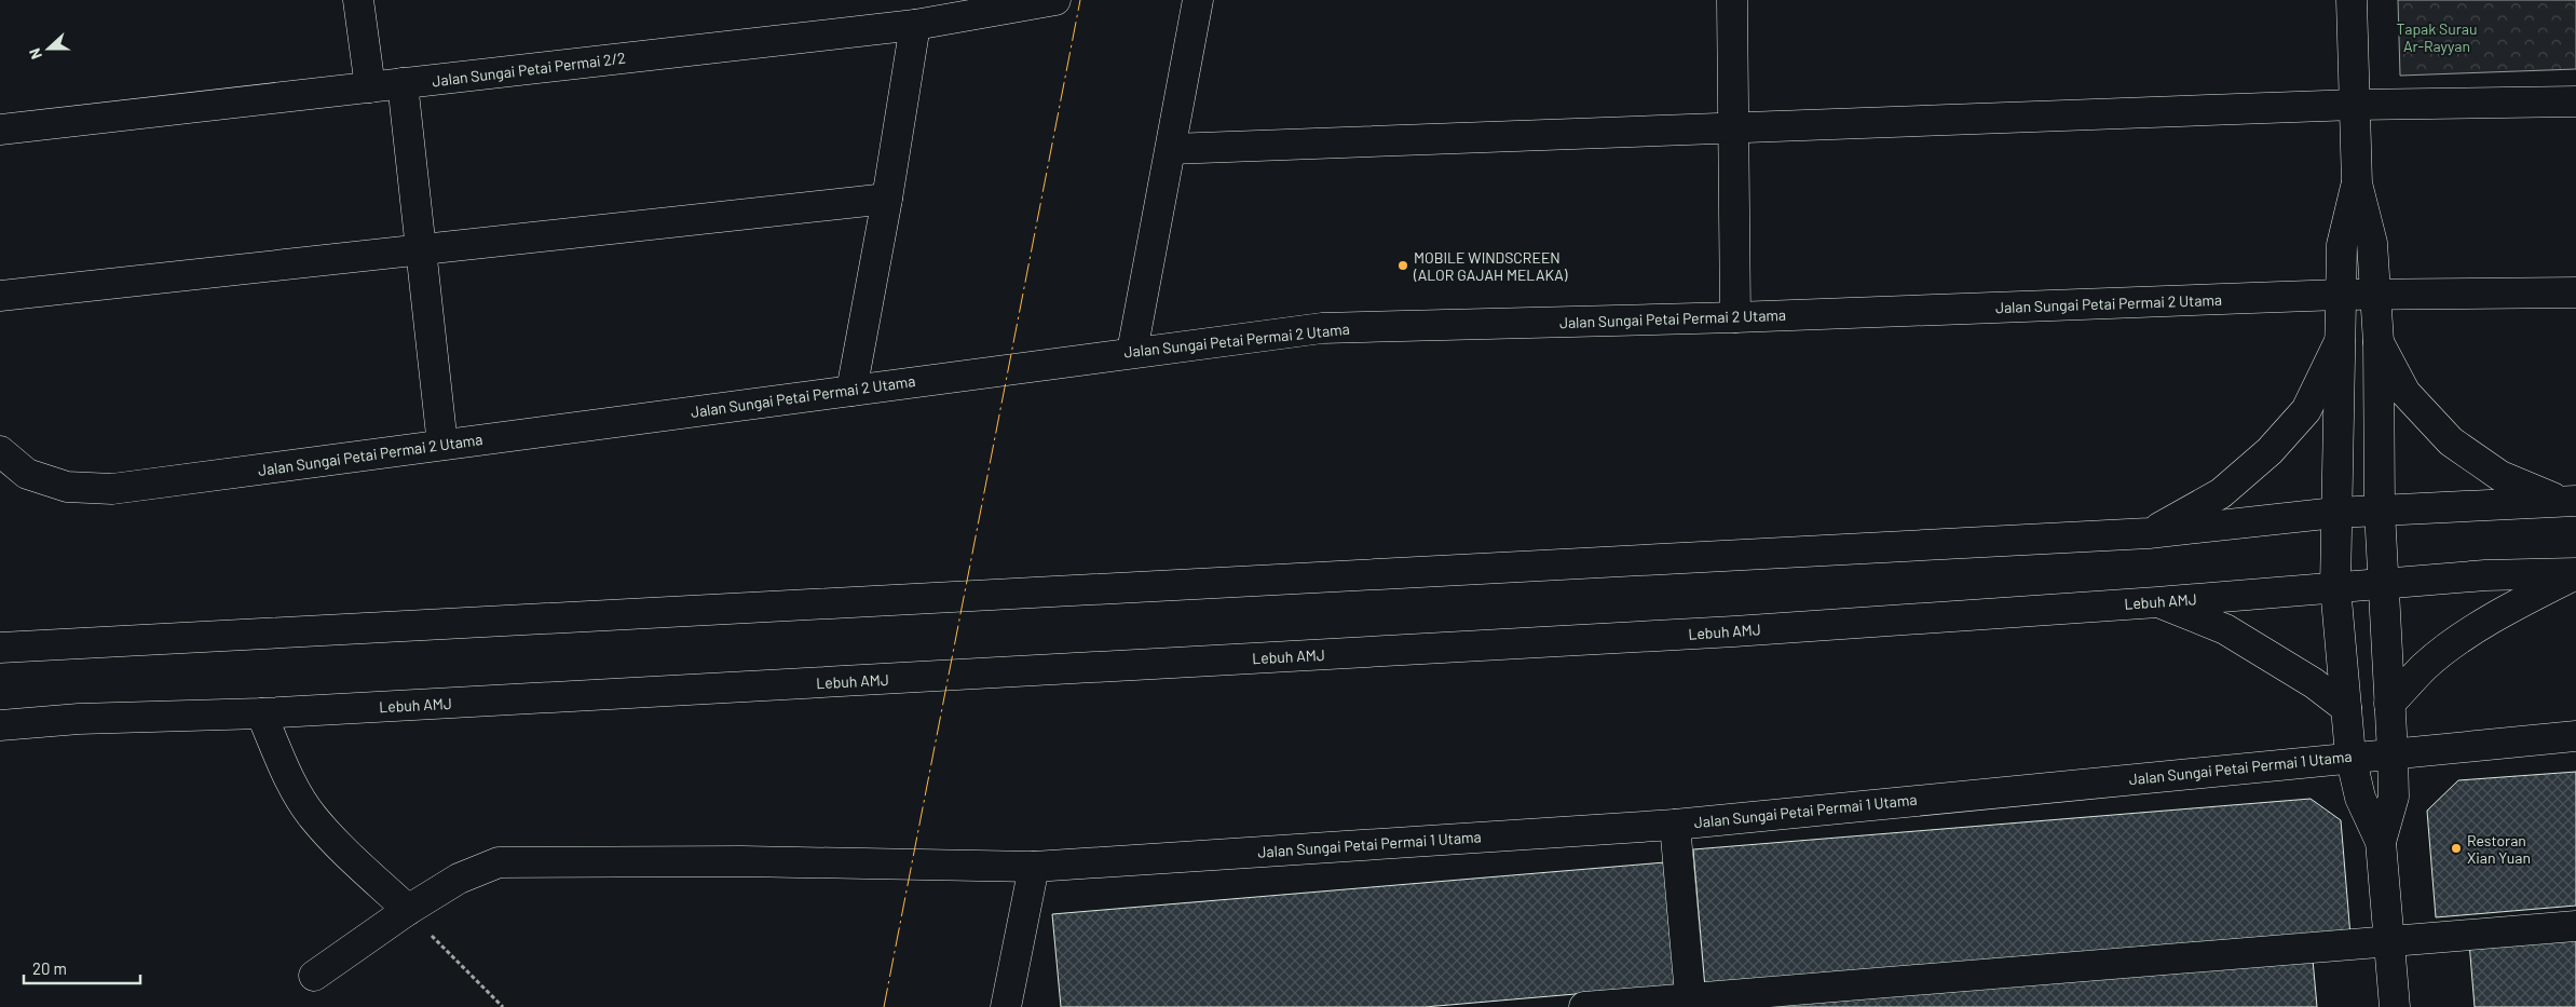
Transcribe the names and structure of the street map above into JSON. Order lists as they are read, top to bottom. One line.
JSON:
{"streets":{"main road":["Jalan Sungai Petai Permai 2/2","Jalan Sungai Petai Permai 2 Utama","Lebuh AMJ","Jalan Sungai Petai Permai 1 Utama"]},"parks":["Tapak Surau Ar-Rayyan"],"places":["MOBILE WINDSCREEN (ALOR GAJAH MELAKA)","Restoran Xian Yuan"],"scale_bar":"20 m","north":"left"}
